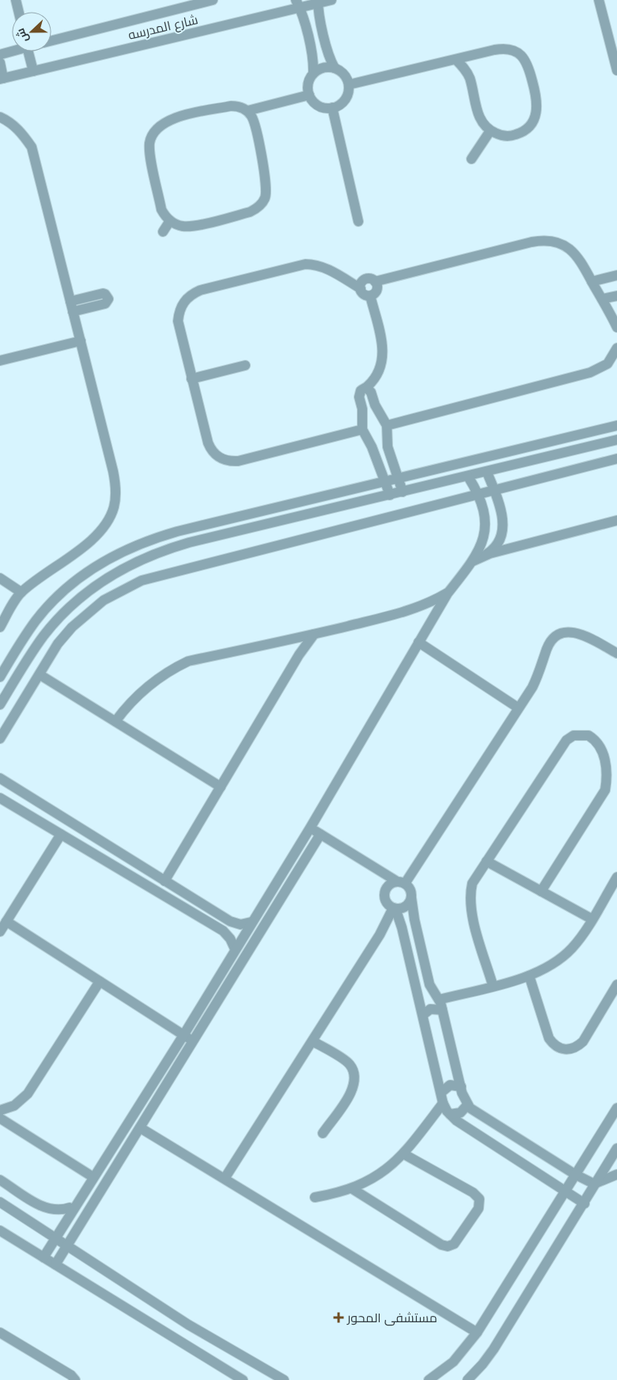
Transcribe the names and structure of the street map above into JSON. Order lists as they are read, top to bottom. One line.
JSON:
{"streets":{"street":["شارع المدرسه"]},"places":{"health":["مستشفى المحور"]},"north":"left"}
